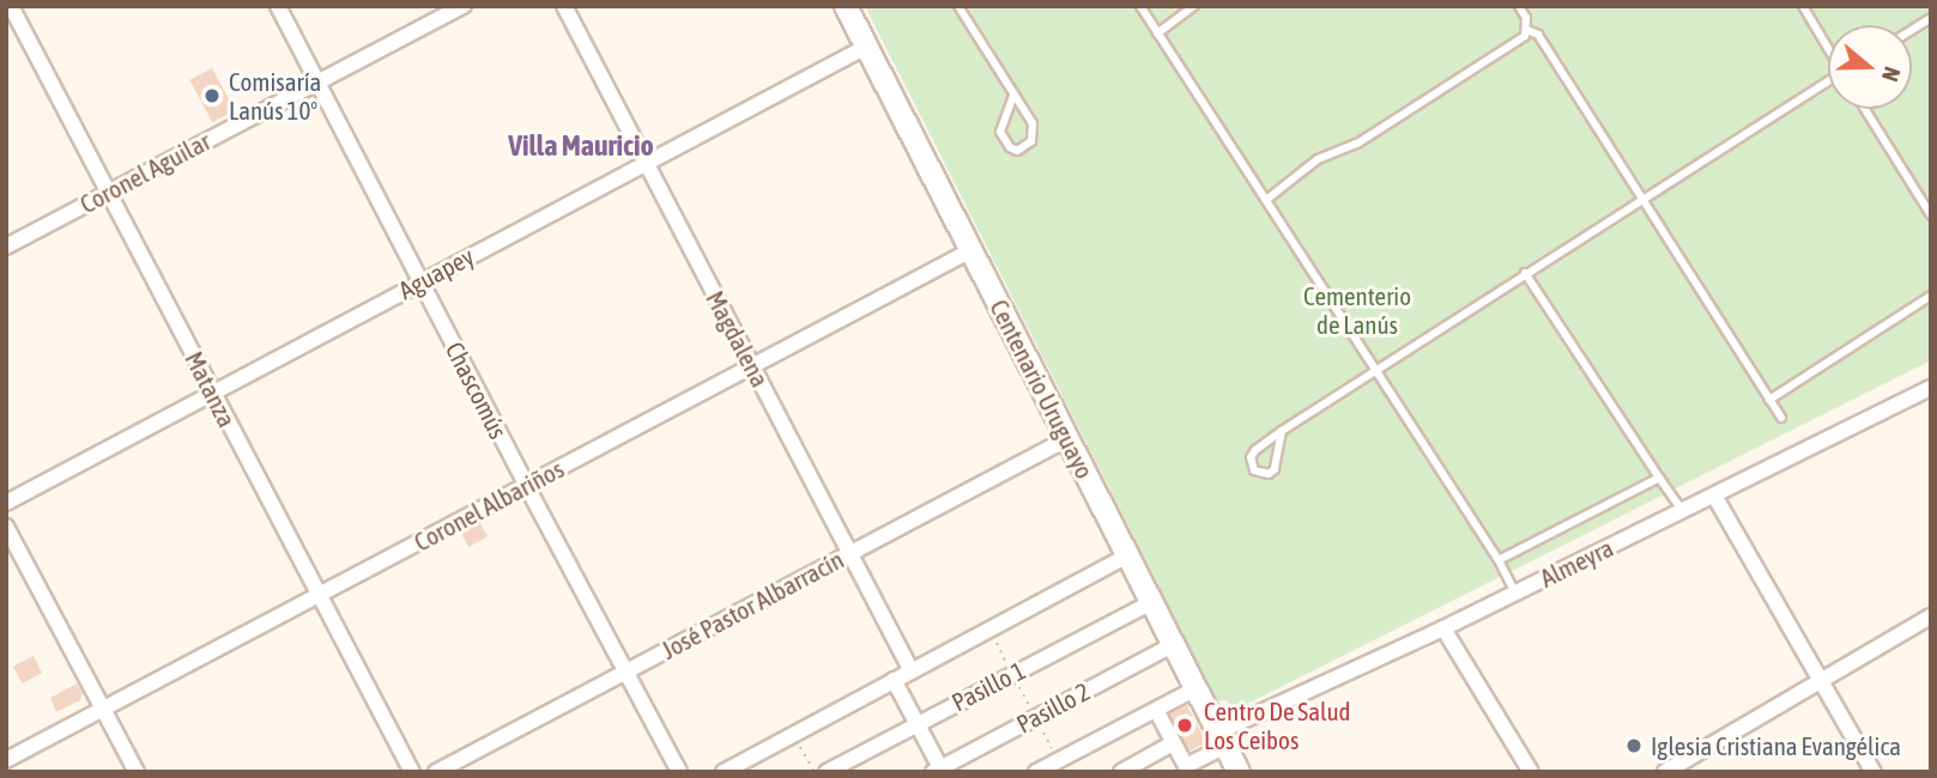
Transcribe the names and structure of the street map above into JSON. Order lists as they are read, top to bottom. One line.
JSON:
{"streets":{"main road":["Centenario Uruguayo"],"street":["Coronel Aguilar","Aguapey","Magdalena","Matanza","Chascomús","Coronel Albariños","Almeyra","José Pastor Albarracín","Pasillo 1","Pasillo 2"]},"crossings":[["Coronel Aguilar","Matanza"],["Coronel Aguilar","Chascomús"],["Aguapey","Magdalena"],["Aguapey","Matanza"],["Aguapey","Centenario Uruguayo"],["Aguapey","Chascomús"],["Magdalena","Coronel Albariños"],["Magdalena","José Pastor Albarracín"],["Matanza","Coronel Albariños"],["Centenario Uruguayo","Coronel Albariños"],["Centenario Uruguayo","Almeyra"],["Centenario Uruguayo","José Pastor Albarracín"],["Centenario Uruguayo","Pasillo 1"],["Centenario Uruguayo","Pasillo 2"],["Chascomús","Coronel Albariños"],["Chascomús","José Pastor Albarracín"]],"districts":["Villa Mauricio"],"parks":["Cementerio de Lanús"],"places":["Comisaría Lanús 10°","Centro De Salud Los Ceibos","Iglesia Cristiana Evangélica"],"north":"right"}
